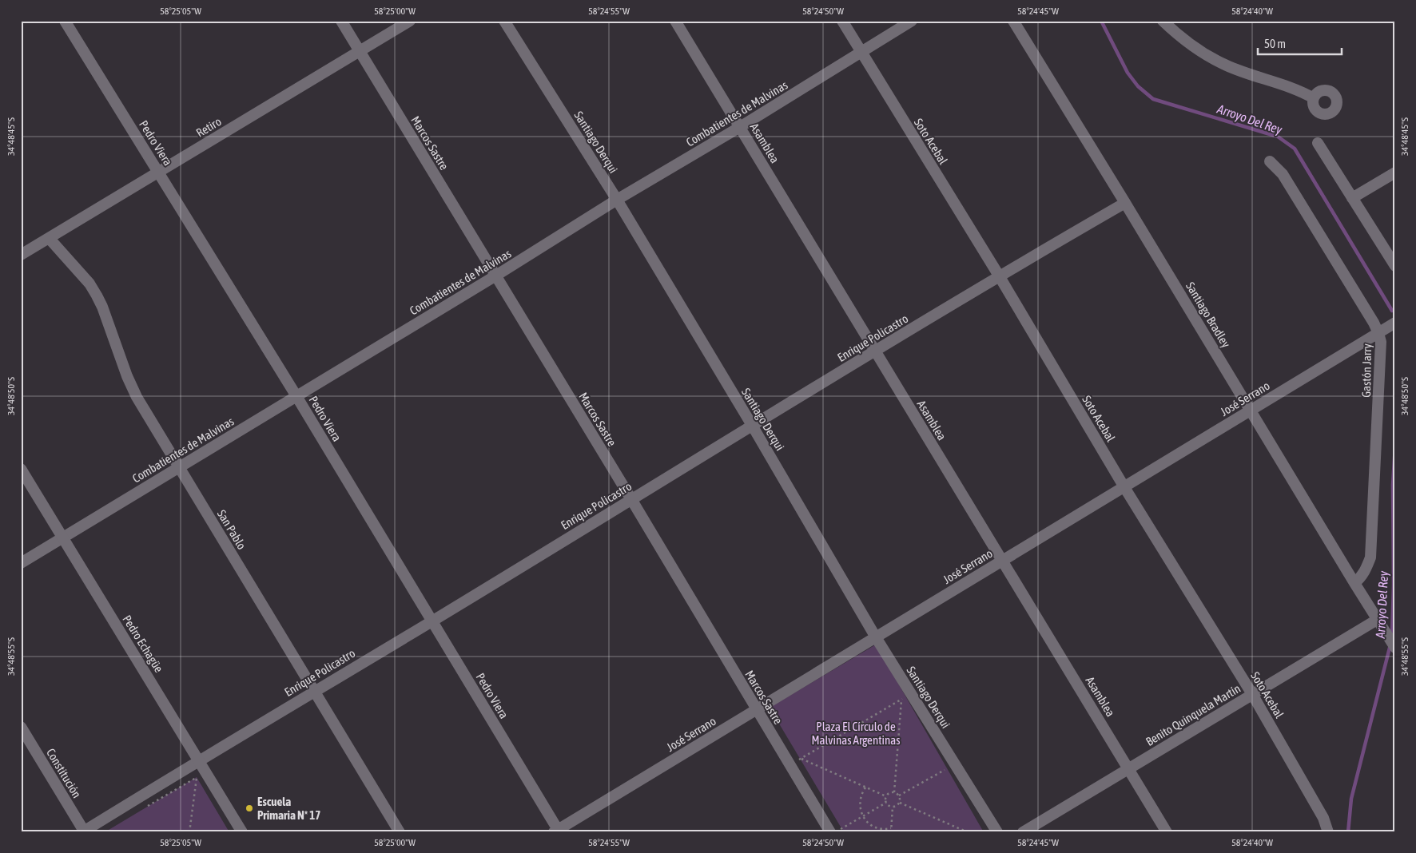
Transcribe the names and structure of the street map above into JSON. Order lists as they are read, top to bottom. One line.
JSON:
{"streets":{"street":["Combatientes de Malvinas","Retiro","Soto Acebal","Santiago Derqui","Pedro Viera","Marcos Sastre","Asamblea","Santiago Bradley","Enrique Policastro","Gastón Jarry","José Serrano","San Pablo","Pedro Echagüe","Benito Quinquela Martín","Constitución"]},"crossings":[["Combatientes de Malvinas","Soto Acebal"],["Combatientes de Malvinas","Santiago Derqui"],["Combatientes de Malvinas","Pedro Viera"],["Combatientes de Malvinas","Marcos Sastre"],["Combatientes de Malvinas","Asamblea"],["Combatientes de Malvinas","San Pablo"],["Combatientes de Malvinas","Pedro Echagüe"],["Retiro","Pedro Viera"],["Retiro","Marcos Sastre"],["Retiro","San Pablo"],["Soto Acebal","Enrique Policastro"],["Soto Acebal","José Serrano"],["Soto Acebal","Benito Quinquela Martín"],["Santiago Derqui","Enrique Policastro"],["Santiago Derqui","José Serrano"],["Pedro Viera","Enrique Policastro"],["Pedro Viera","José Serrano"],["Marcos Sastre","Enrique Policastro"],["Marcos Sastre","José Serrano"],["Asamblea","Enrique Policastro"],["Asamblea","José Serrano"],["Asamblea","Benito Quinquela Martín"],["Santiago Bradley","Enrique Policastro"],["Santiago Bradley","Gastón Jarry"],["Santiago Bradley","José Serrano"],["Santiago Bradley","Benito Quinquela Martín"],["Enrique Policastro","San Pablo"],["Enrique Policastro","Pedro Echagüe"],["Enrique Policastro","Constitución"],["Gastón Jarry","José Serrano"]],"water":["Arroyo Del Rey"],"parks":["Plaza El Círculo de Malvinas Argentinas"],"places":["Escuela Primaria N* 17"],"scale_bar":"50 m","coordinates":["58°25'05\"W","58°25'00\"W","58°24'55\"W","58°24'50\"W","58°24'45\"W","58°24'40\"W","34°48'45\"S","34°48'50\"S","34°48'55\"S"]}
